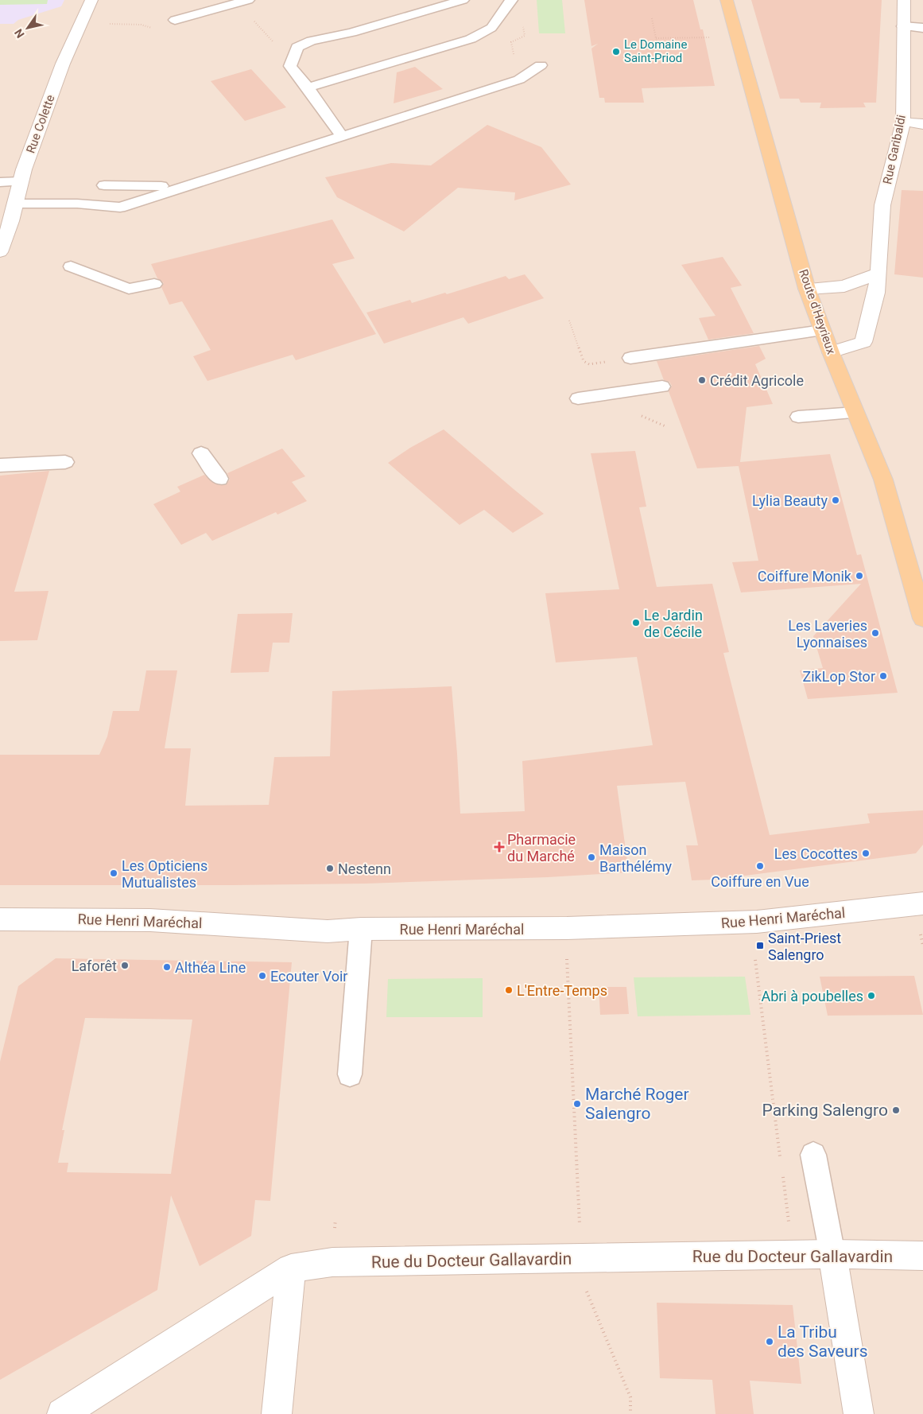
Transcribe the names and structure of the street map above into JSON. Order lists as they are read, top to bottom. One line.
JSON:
{"streets":{"main road":["Route d'Heyrieux"],"street":["Rue Colette","Rue Garibaldi","Rue Henri Maréchal","Rue du Docteur Gallavardin"]},"crossings":[["Rue Garibaldi","Route d'Heyrieux"]],"places":{"other":["Le Domaine Saint-Priod","Crédit Agricole","Lylia Beauty","Coiffure Monik","Le Jardin de Cécile","Les Laveries Lyonnaises","ZikLop Stor","Les Cocottes","Maison Barthélémy","Coiffure en Vue","Nestenn","Les Opticiens Mutualistes","Laforêt","Althéa Line","Ecouter Voir","L'Entre-Temps","Abri à poubelles","Marché Roger Salengro","Parking Salengro","La Tribu des Saveurs"],"health":["Pharmacie du Marché"],"transit":["Saint-Priest Salengro"]},"north":"bottom left"}
